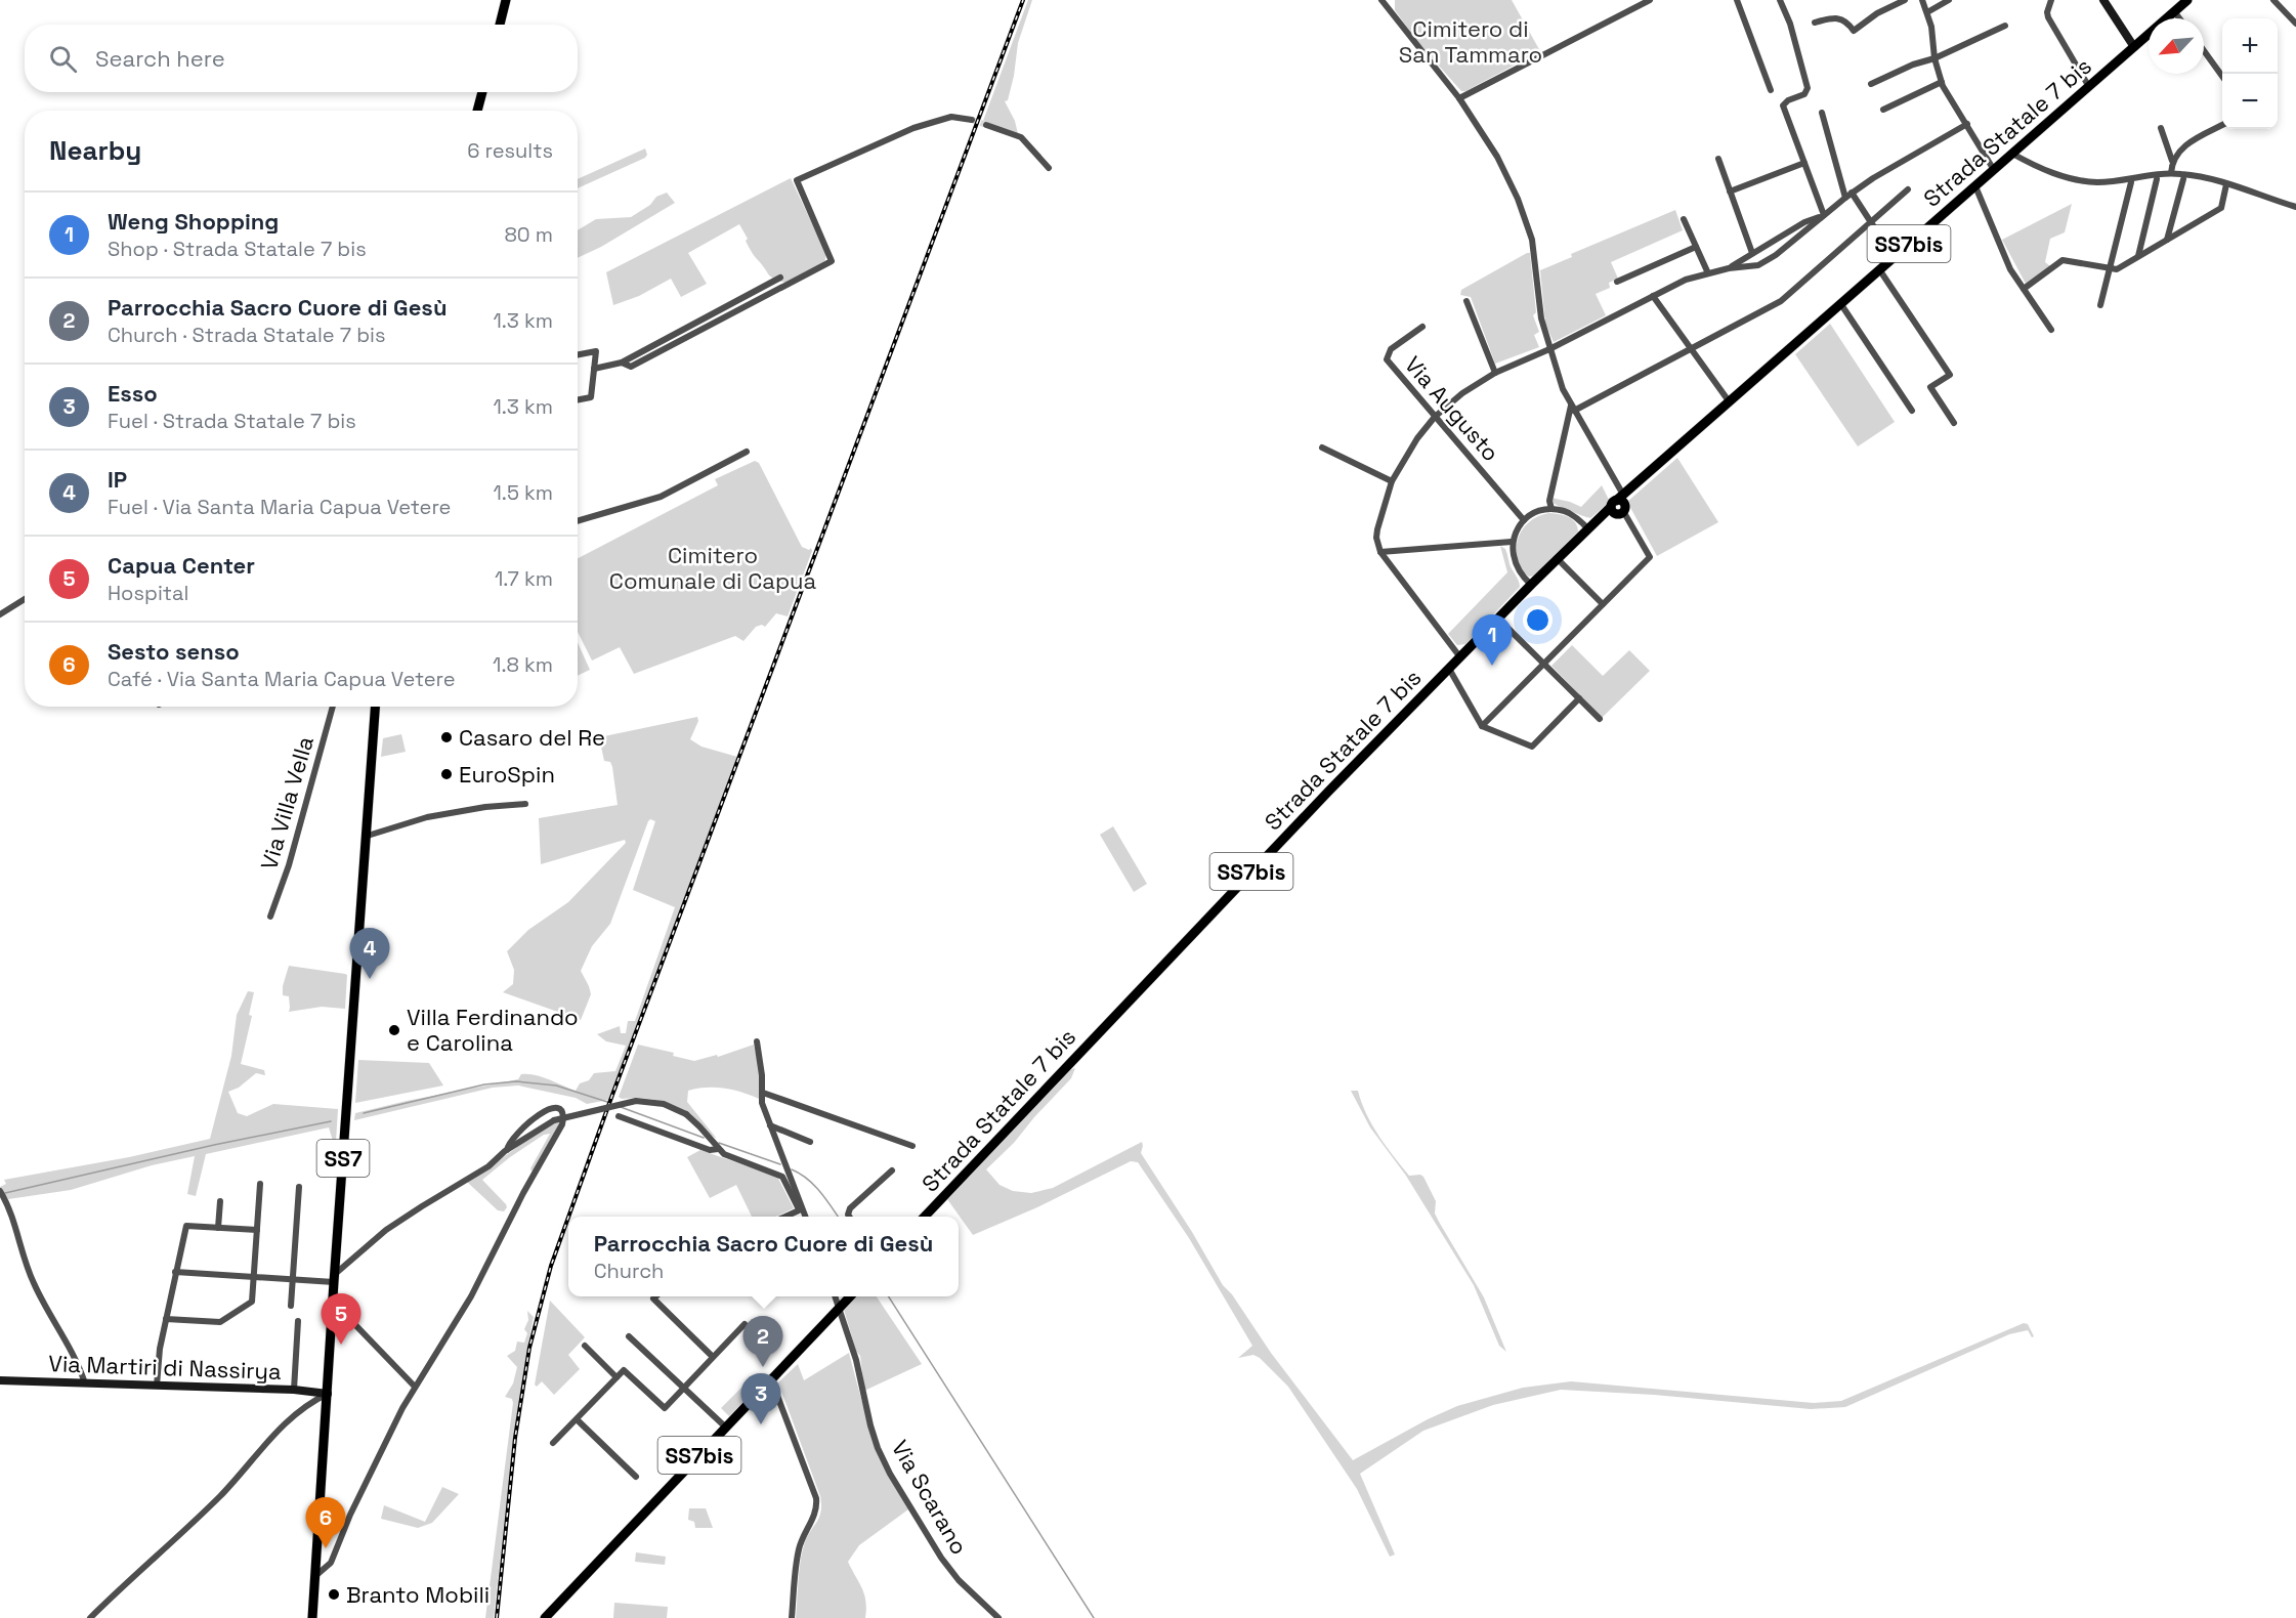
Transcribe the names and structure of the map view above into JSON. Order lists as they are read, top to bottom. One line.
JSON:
{"streets":{"main road":["Strada Statale 7 bis","SS7bis","SS7"],"street":["Via Augusto","Via Villa Vella","Via Martiri di Nassirya","Via Scarano"]},"crossings":[["Strada Statale 7 bis","SS7bis"],["SS7bis","Via Scarano"],["SS7","Via Martiri di Nassirya"]],"parks":["Cimitero di San Tammaro","Cimitero Comunale di Capua"],"places":["Casaro del Re","EuroSpin","Villa Ferdinando e Carolina","Branto Mobili"],"north":"bottom left","page":{"map_buttons":["+","−"],"search":"Search here","heading":["Nearby","6 results"],"list":[{"mark":"1","name":"Weng Shopping","note":"Shop · Strada Statale 7 bis","value":"80 m"},{"mark":"2","name":"Parrocchia Sacro Cuore di Gesù","note":"Church · Strada Statale 7 bis","value":"1.3 km"},{"mark":"3","name":"Esso","note":"Fuel · Strada Statale 7 bis","value":"1.3 km"},{"mark":"4","name":"IP","note":"Fuel · Via Santa Maria Capua Vetere","value":"1.5 km"},{"mark":"5","name":"Capua Center","note":"Hospital","value":"1.7 km"},{"mark":"6","name":"Sesto senso","note":"Café · Via Santa Maria Capua Vetere","value":"1.8 km"}],"pins":["1","4","5","2","3","6"],"popup":["Parrocchia Sacro Cuore di Gesù","Church"]}}
